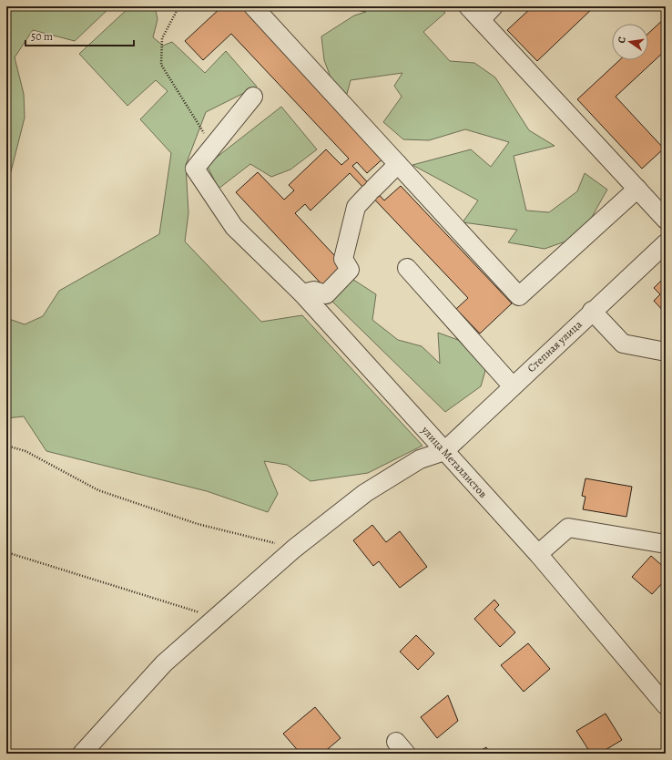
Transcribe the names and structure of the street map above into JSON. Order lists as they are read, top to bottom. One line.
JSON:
{"streets":{"street":["Степная улица","улица Металлистов"]},"crossings":[["Степная улица","улица Металлистов"]],"scale_bar":"50 m","north":"left"}
